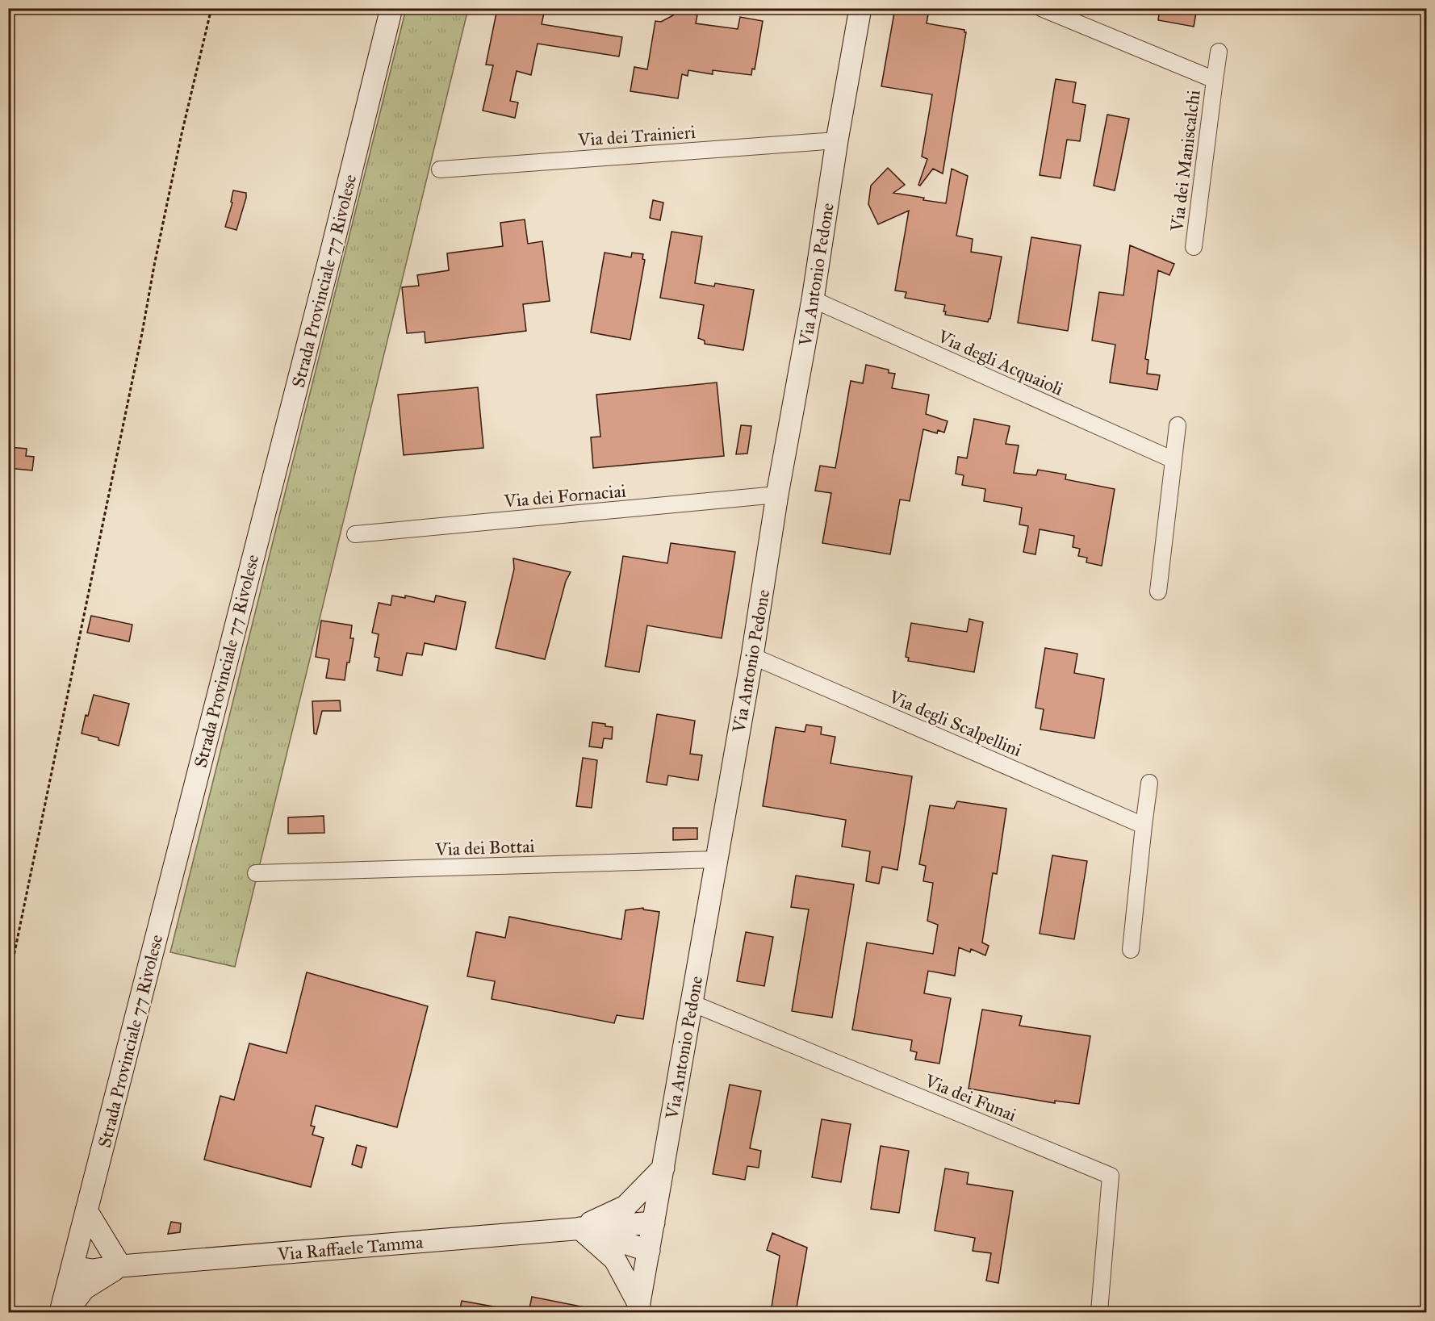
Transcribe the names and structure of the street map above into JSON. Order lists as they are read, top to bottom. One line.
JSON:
{"streets":{"street":["Via dei Trainieri","Via dei Maniscalchi","Via Antonio Pedone","Strada Provinciale 77 Rivolese","Via degli Acquaioli","Via dei Fornaciai","Via degli Scalpellini","Via dei Bottai","Via dei Funai","Via Raffaele Tamma"]},"crossings":[["Via dei Trainieri","Via Antonio Pedone"],["Via Antonio Pedone","Via degli Acquaioli"],["Via Antonio Pedone","Via dei Fornaciai"],["Via Antonio Pedone","Via degli Scalpellini"],["Via Antonio Pedone","Via dei Bottai"],["Via Antonio Pedone","Via dei Funai"],["Via Antonio Pedone","Via Raffaele Tamma"],["Strada Provinciale 77 Rivolese","Via Raffaele Tamma"]]}
